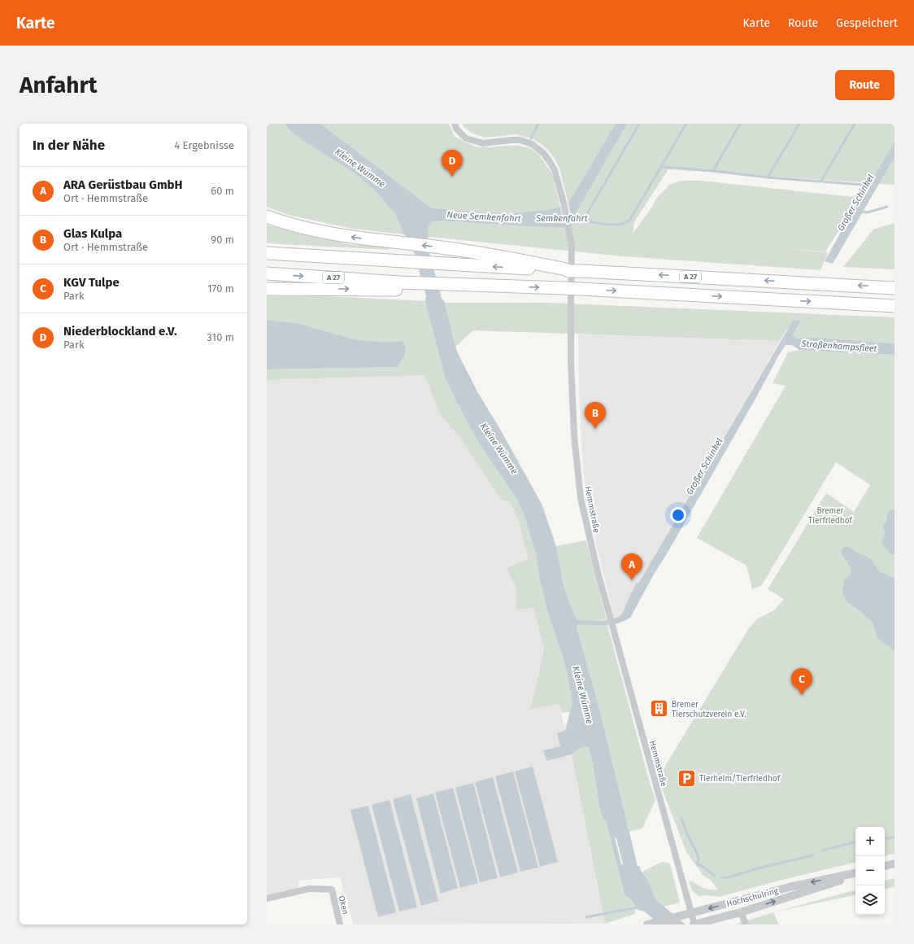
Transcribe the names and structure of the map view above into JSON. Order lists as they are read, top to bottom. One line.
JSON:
{"streets":{"highway":["A 27"],"street":["Hemmstraße","Hochschulring","Oken"]},"crossings":[["Hemmstraße","Hochschulring"]],"water":["Kleine Wümme","Großer Schinkel","Neue Semkenfahrt","Semkenfahrt","Straßenkampsfleet"],"parks":["Bremer Tierfriedhof"],"places":{"building":["Bremer Tierschutzverein e.V."],"parking":["Tierheim/Tierfriedhof"]},"page":{"header":"Karte","nav":["Karte","Route","Gespeichert"],"buttons":"Route","title":"Anfahrt","heading":["In der Nähe","4 Ergebnisse"],"pins":["D","B","A","C"],"list":[{"mark":"A","name":"ARA Gerüstbau GmbH","note":"Ort · Hemmstraße","value":"60 m"},{"mark":"B","name":"Glas Kulpa","note":"Ort · Hemmstraße","value":"90 m"},{"mark":"C","name":"KGV Tulpe","note":"Park","value":"170 m"},{"mark":"D","name":"Niederblockland e.V.","note":"Park","value":"310 m"}],"map_buttons":["+","−"]}}
